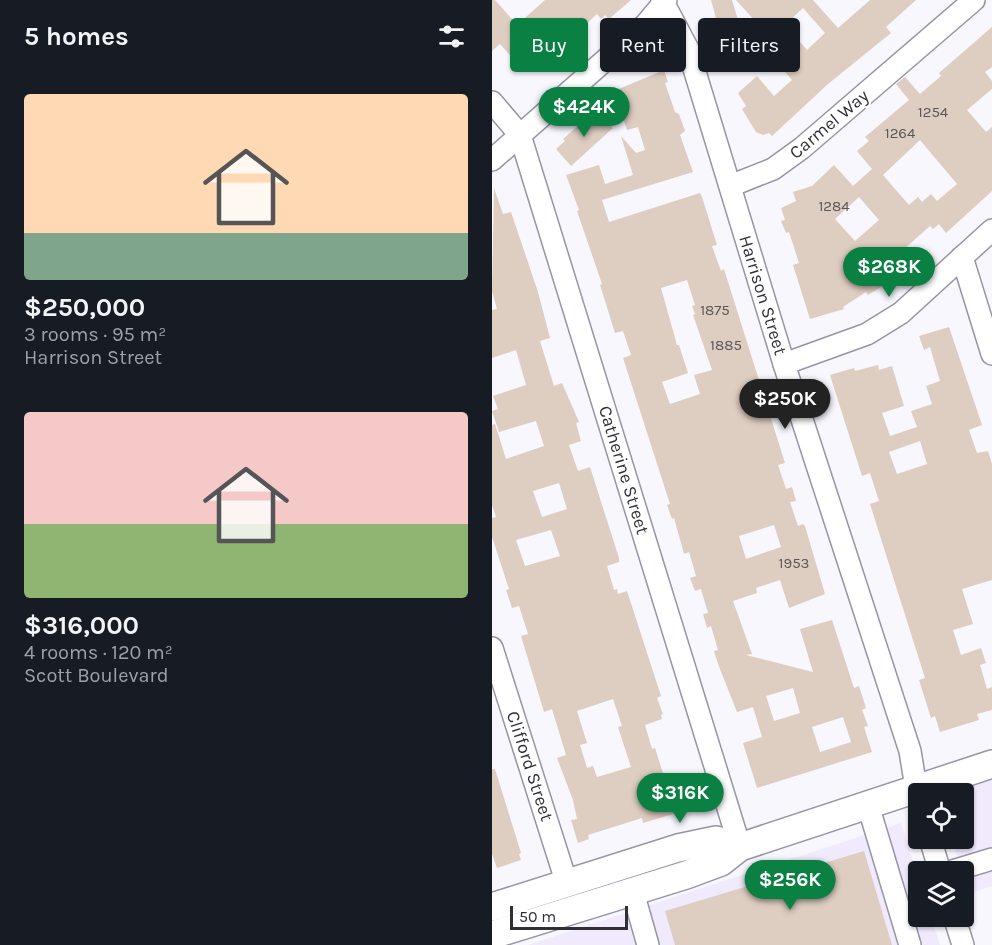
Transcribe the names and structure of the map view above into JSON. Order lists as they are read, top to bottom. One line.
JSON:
{"streets":{"street":["Carmel Way","Harrison Street","Catherine Street","Clifford Street"]},"crossings":[["Carmel Way","Harrison Street"]],"house_numbers":["1254","1264","1284","1875","1885","1953"],"scale_bar":"50 m","page":{"heading":"5 homes","chip":["Buy","Rent","Filters"],"list":[{"name":"$250,000","note":"3 rooms · 95 m² · Harrison Street"},{"name":"$316,000","note":"4 rooms · 120 m² · Scott Boulevard"}],"price":["$424K","$268K","$250K","$316K","$256K"],"scale":"50 m"}}
